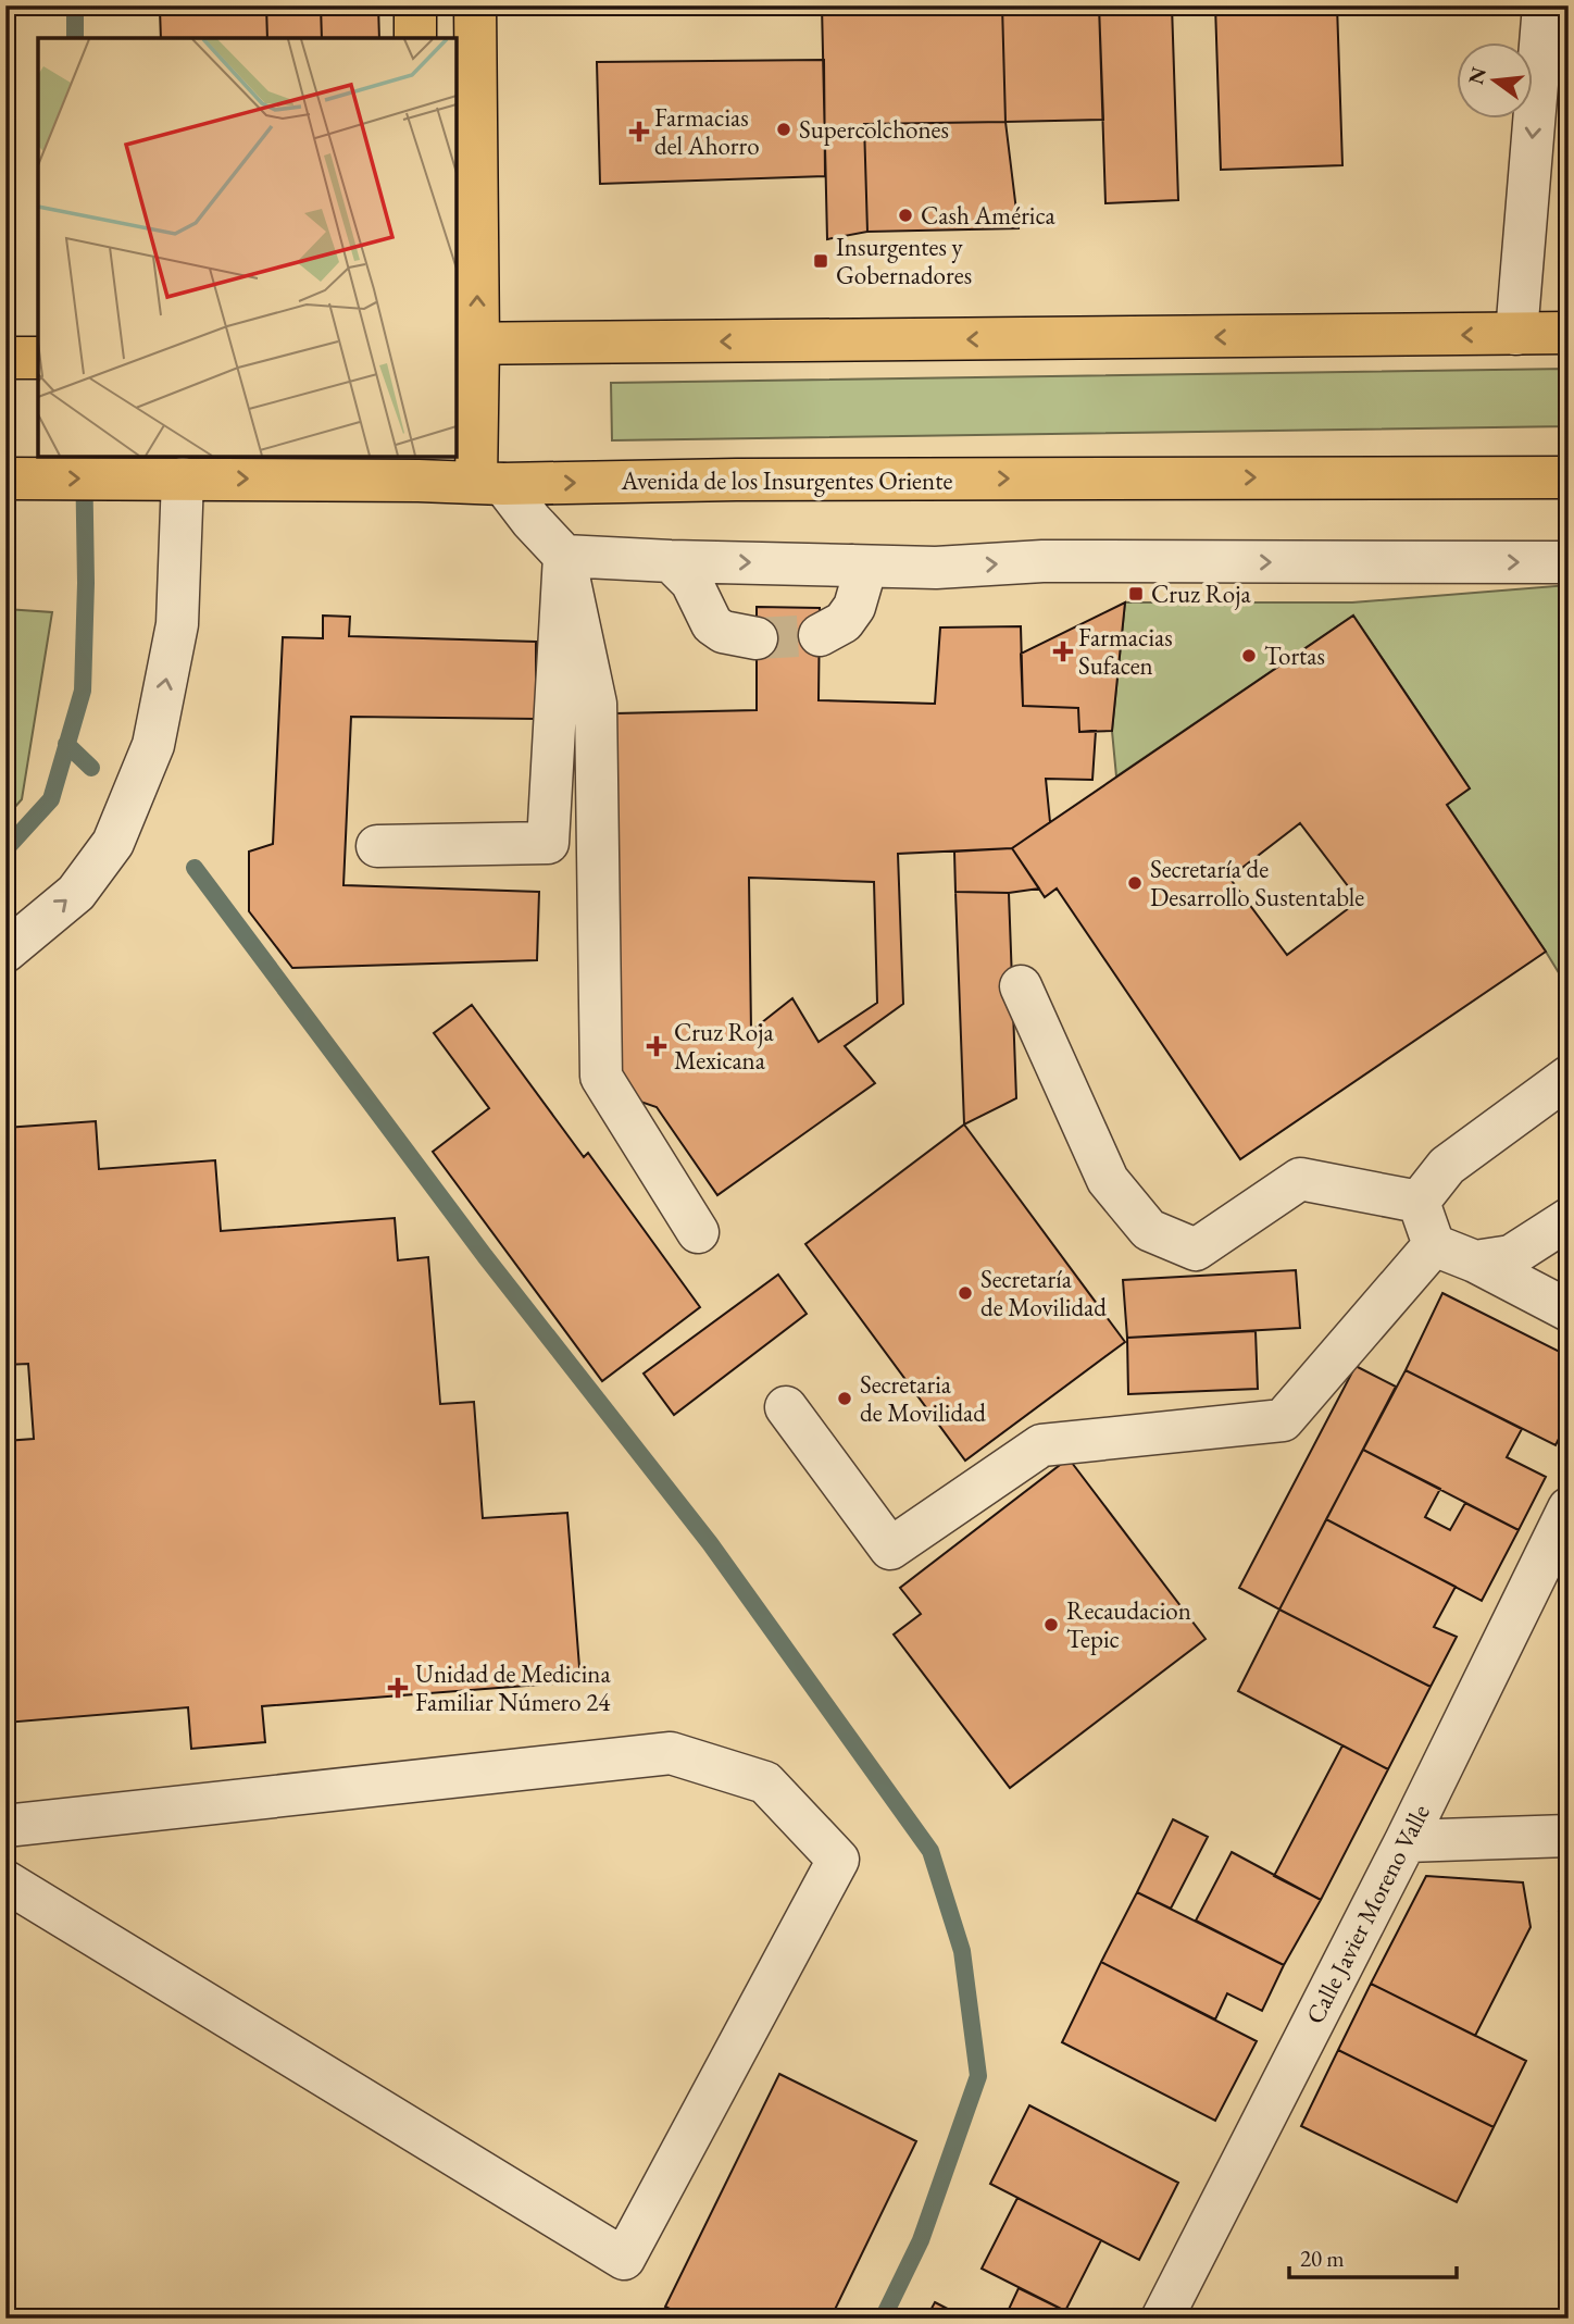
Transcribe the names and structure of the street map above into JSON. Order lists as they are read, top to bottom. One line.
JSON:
{"streets":{"main road":["Avenida de los Insurgentes Oriente"],"street":["Calle Javier Moreno Valle"]},"places":{"other":["Supercolchones","Cash América","Tortas","Secretaría de Desarrollo Sustentable","Secretaría de Movilidad","Secretaria de Movilidad","Recaudacion Tepic"],"health":["Farmacias del Ahorro","Farmacias Sufacen","Cruz Roja Mexicana","Unidad de Medicina Familiar Número 24"],"transit":["Insurgentes y Gobernadores","Cruz Roja"]},"scale_bar":"20 m","north":"left"}
